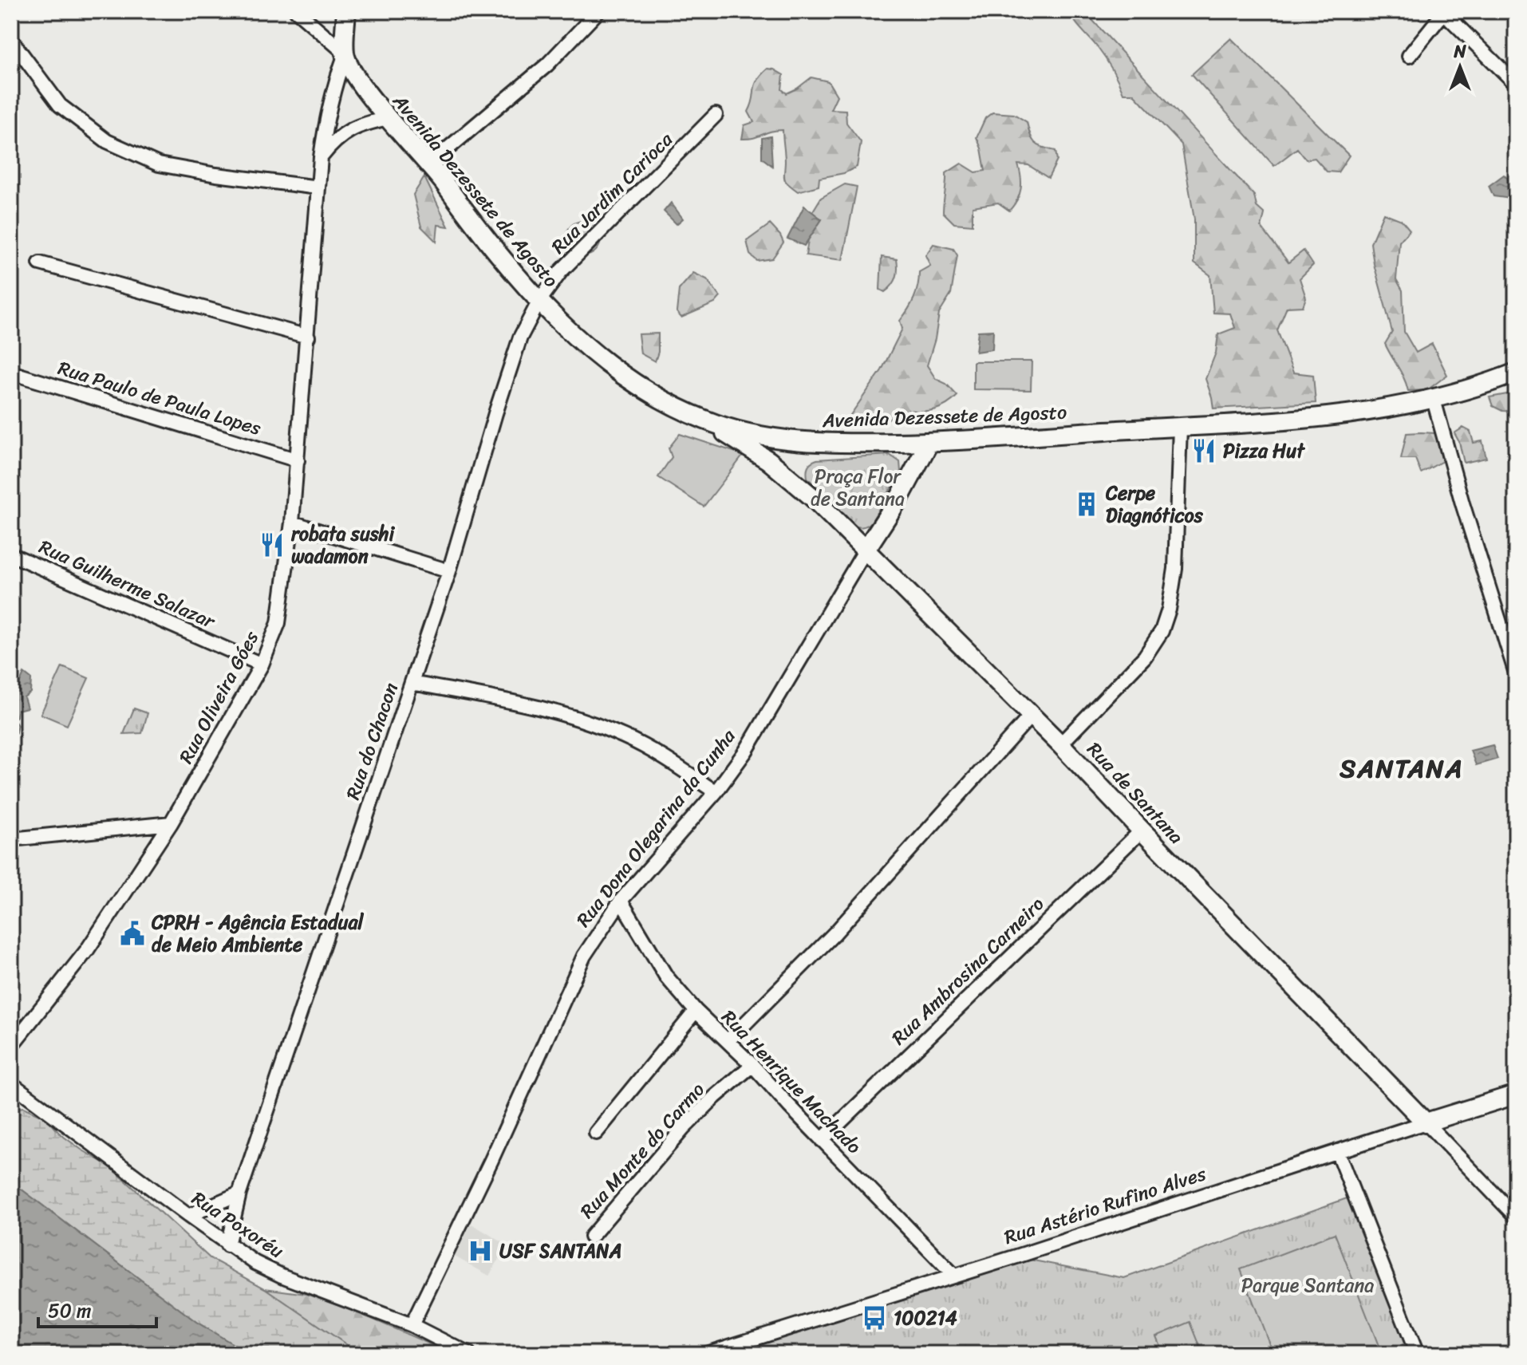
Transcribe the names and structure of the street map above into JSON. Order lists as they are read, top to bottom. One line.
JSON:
{"streets":{"main road":["Avenida Dezessete de Agosto","Rua de Santana","Rua Dona Olegarina da Cunha","Rua Astério Rufino Alves"],"street":["Rua Jardim Carioca","Rua Paulo de Paula Lopes","Rua Guilherme Salazar","Rua Oliveira Góes","Rua do Chacon","Rua Ambrosina Carneiro","Rua Henrique Machado","Rua Monte do Carmo","Rua Poxoréu"]},"crossings":[["Avenida Dezessete de Agosto","Rua Jardim Carioca"],["Avenida Dezessete de Agosto","Rua Oliveira Góes"],["Avenida Dezessete de Agosto","Rua do Chacon"],["Avenida Dezessete de Agosto","Rua de Santana"],["Avenida Dezessete de Agosto","Rua Dona Olegarina da Cunha"],["Rua Jardim Carioca","Rua do Chacon"],["Rua Paulo de Paula Lopes","Rua Oliveira Góes"],["Rua Guilherme Salazar","Rua Oliveira Góes"],["Rua do Chacon","Rua Poxoréu"],["Rua de Santana","Rua Dona Olegarina da Cunha"],["Rua de Santana","Rua Ambrosina Carneiro"],["Rua de Santana","Rua Astério Rufino Alves"],["Rua Dona Olegarina da Cunha","Rua Henrique Machado"],["Rua Dona Olegarina da Cunha","Rua Poxoréu"],["Rua Ambrosina Carneiro","Rua Henrique Machado"],["Rua Henrique Machado","Rua Monte do Carmo"],["Rua Henrique Machado","Rua Astério Rufino Alves"]],"districts":["SANTANA"],"parks":["Praça Flor de Santana","Parque Santana"],"places":{"restaurant":["Pizza Hut","robata sushi wadamon"],"building":["Cerpe Diagnóticos"],"public building":["CPRH - Agência Estadual de Meio Ambiente"],"hospital":["USF SANTANA"],"bus stop":["100214"]},"scale_bar":"50 m","north":"top"}
